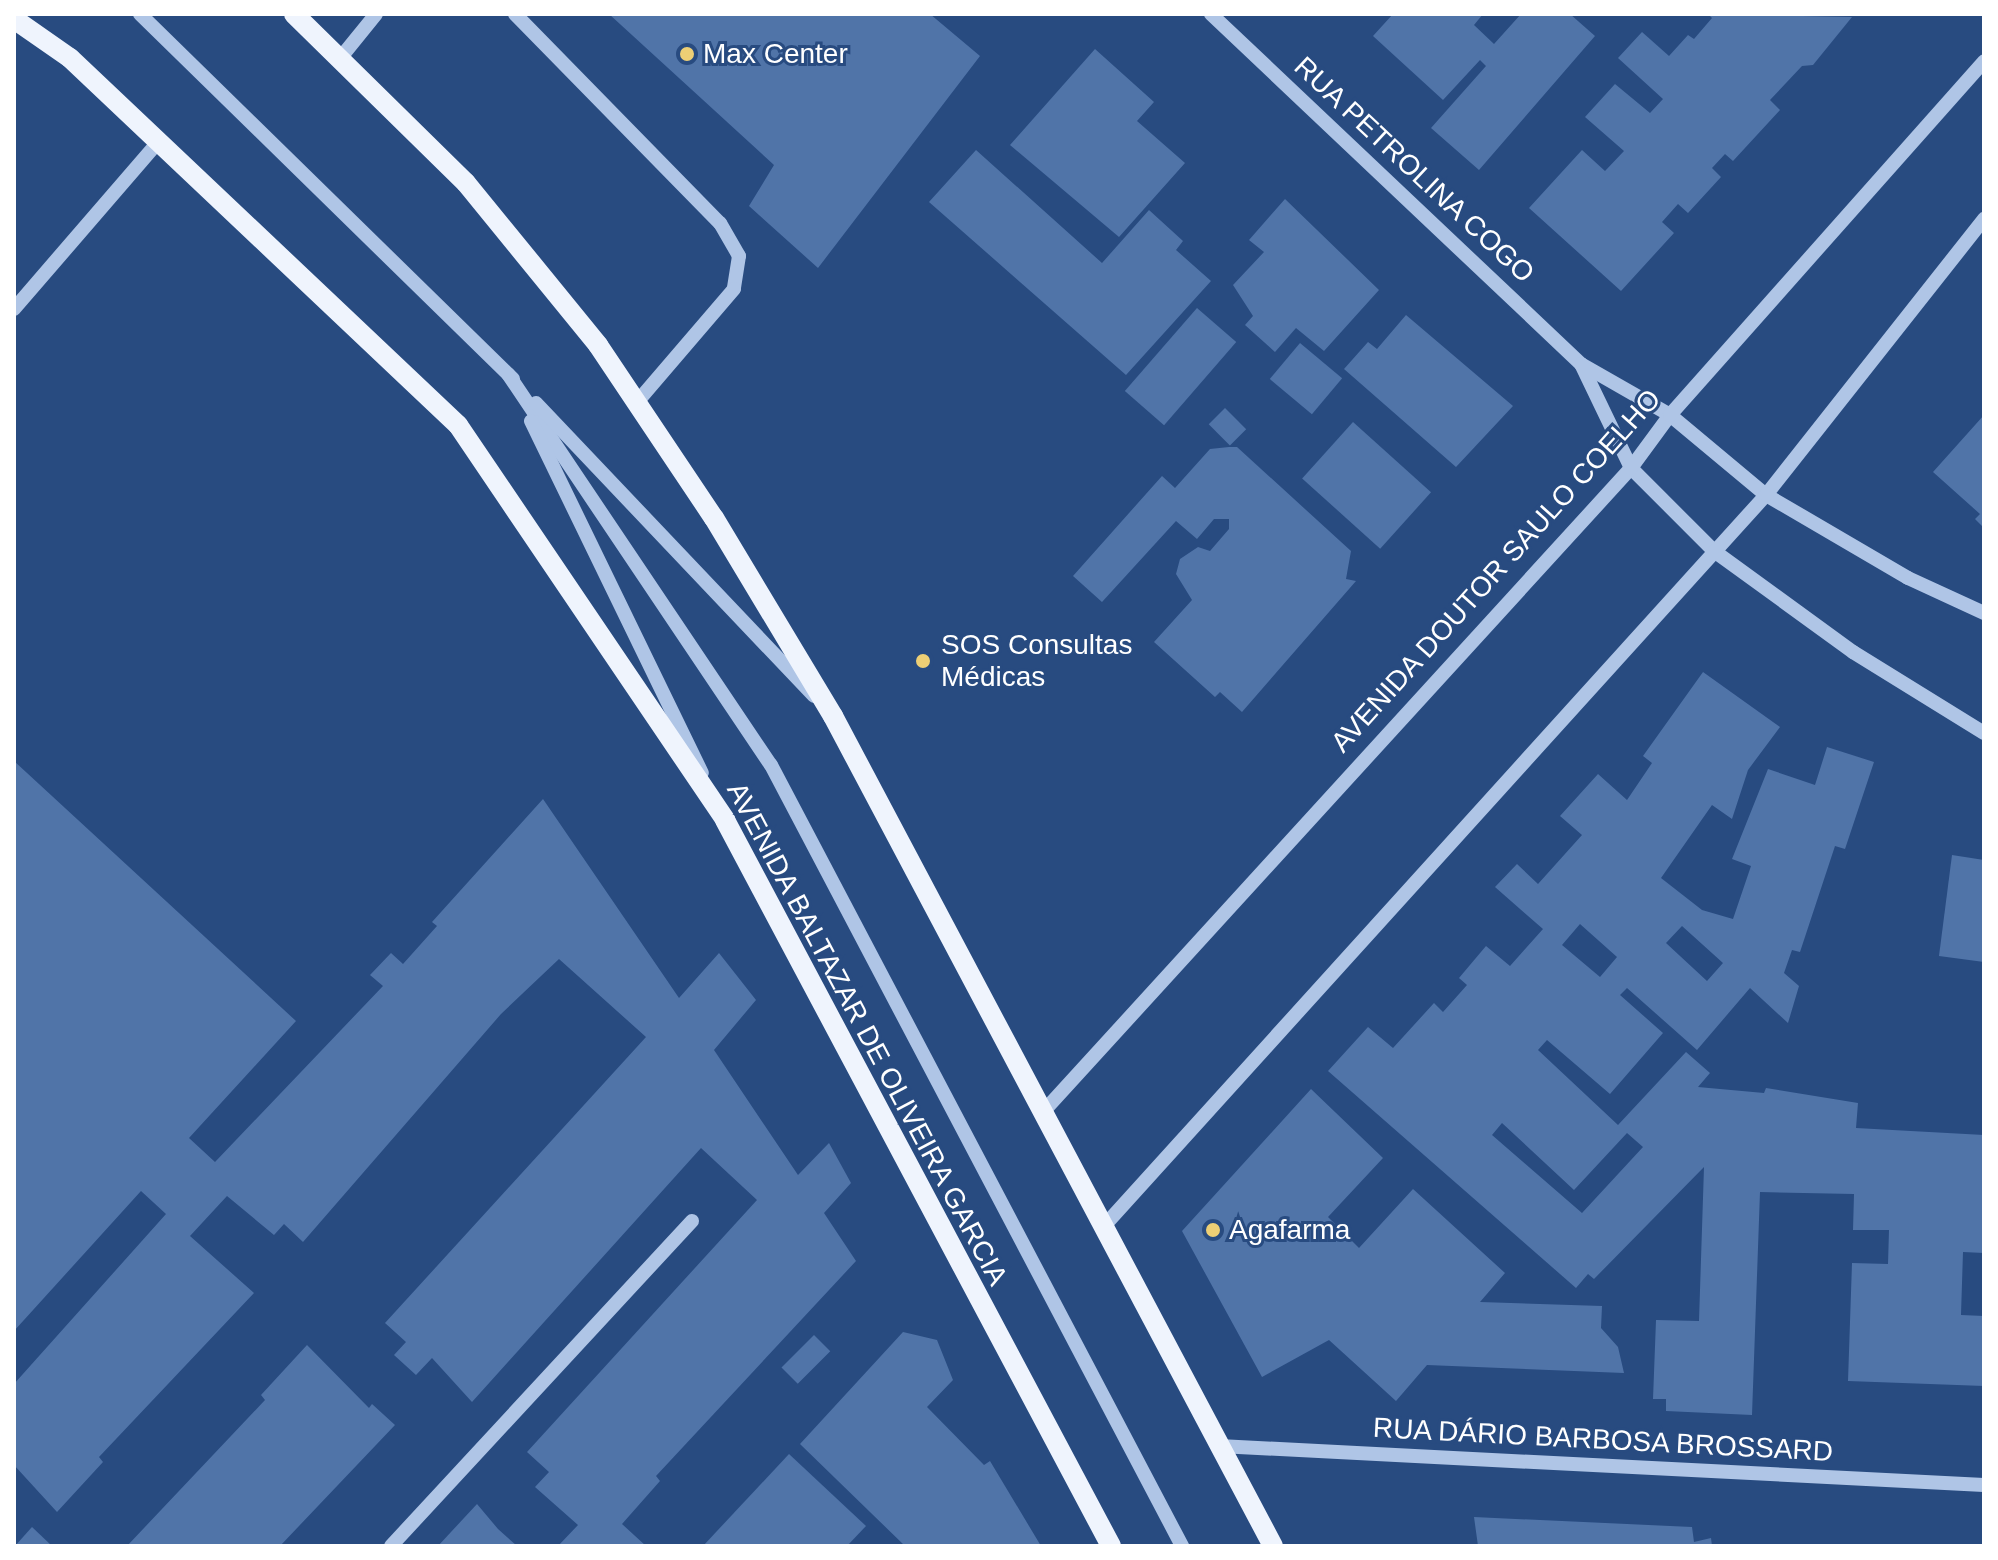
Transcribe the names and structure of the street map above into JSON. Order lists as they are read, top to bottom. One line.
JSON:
{"streets":{"main road":["AVENIDA BALTAZAR DE OLIVEIRA GARCIA"],"street":["RUA PETROLINA COGO","AVENIDA DOUTOR SAULO COELHO","RUA DÁRIO BARBOSA BROSSARD"]},"crossings":[["RUA PETROLINA COGO","AVENIDA DOUTOR SAULO COELHO"]],"places":["Max Center","SOS Consultas Médicas","Agafarma"]}
